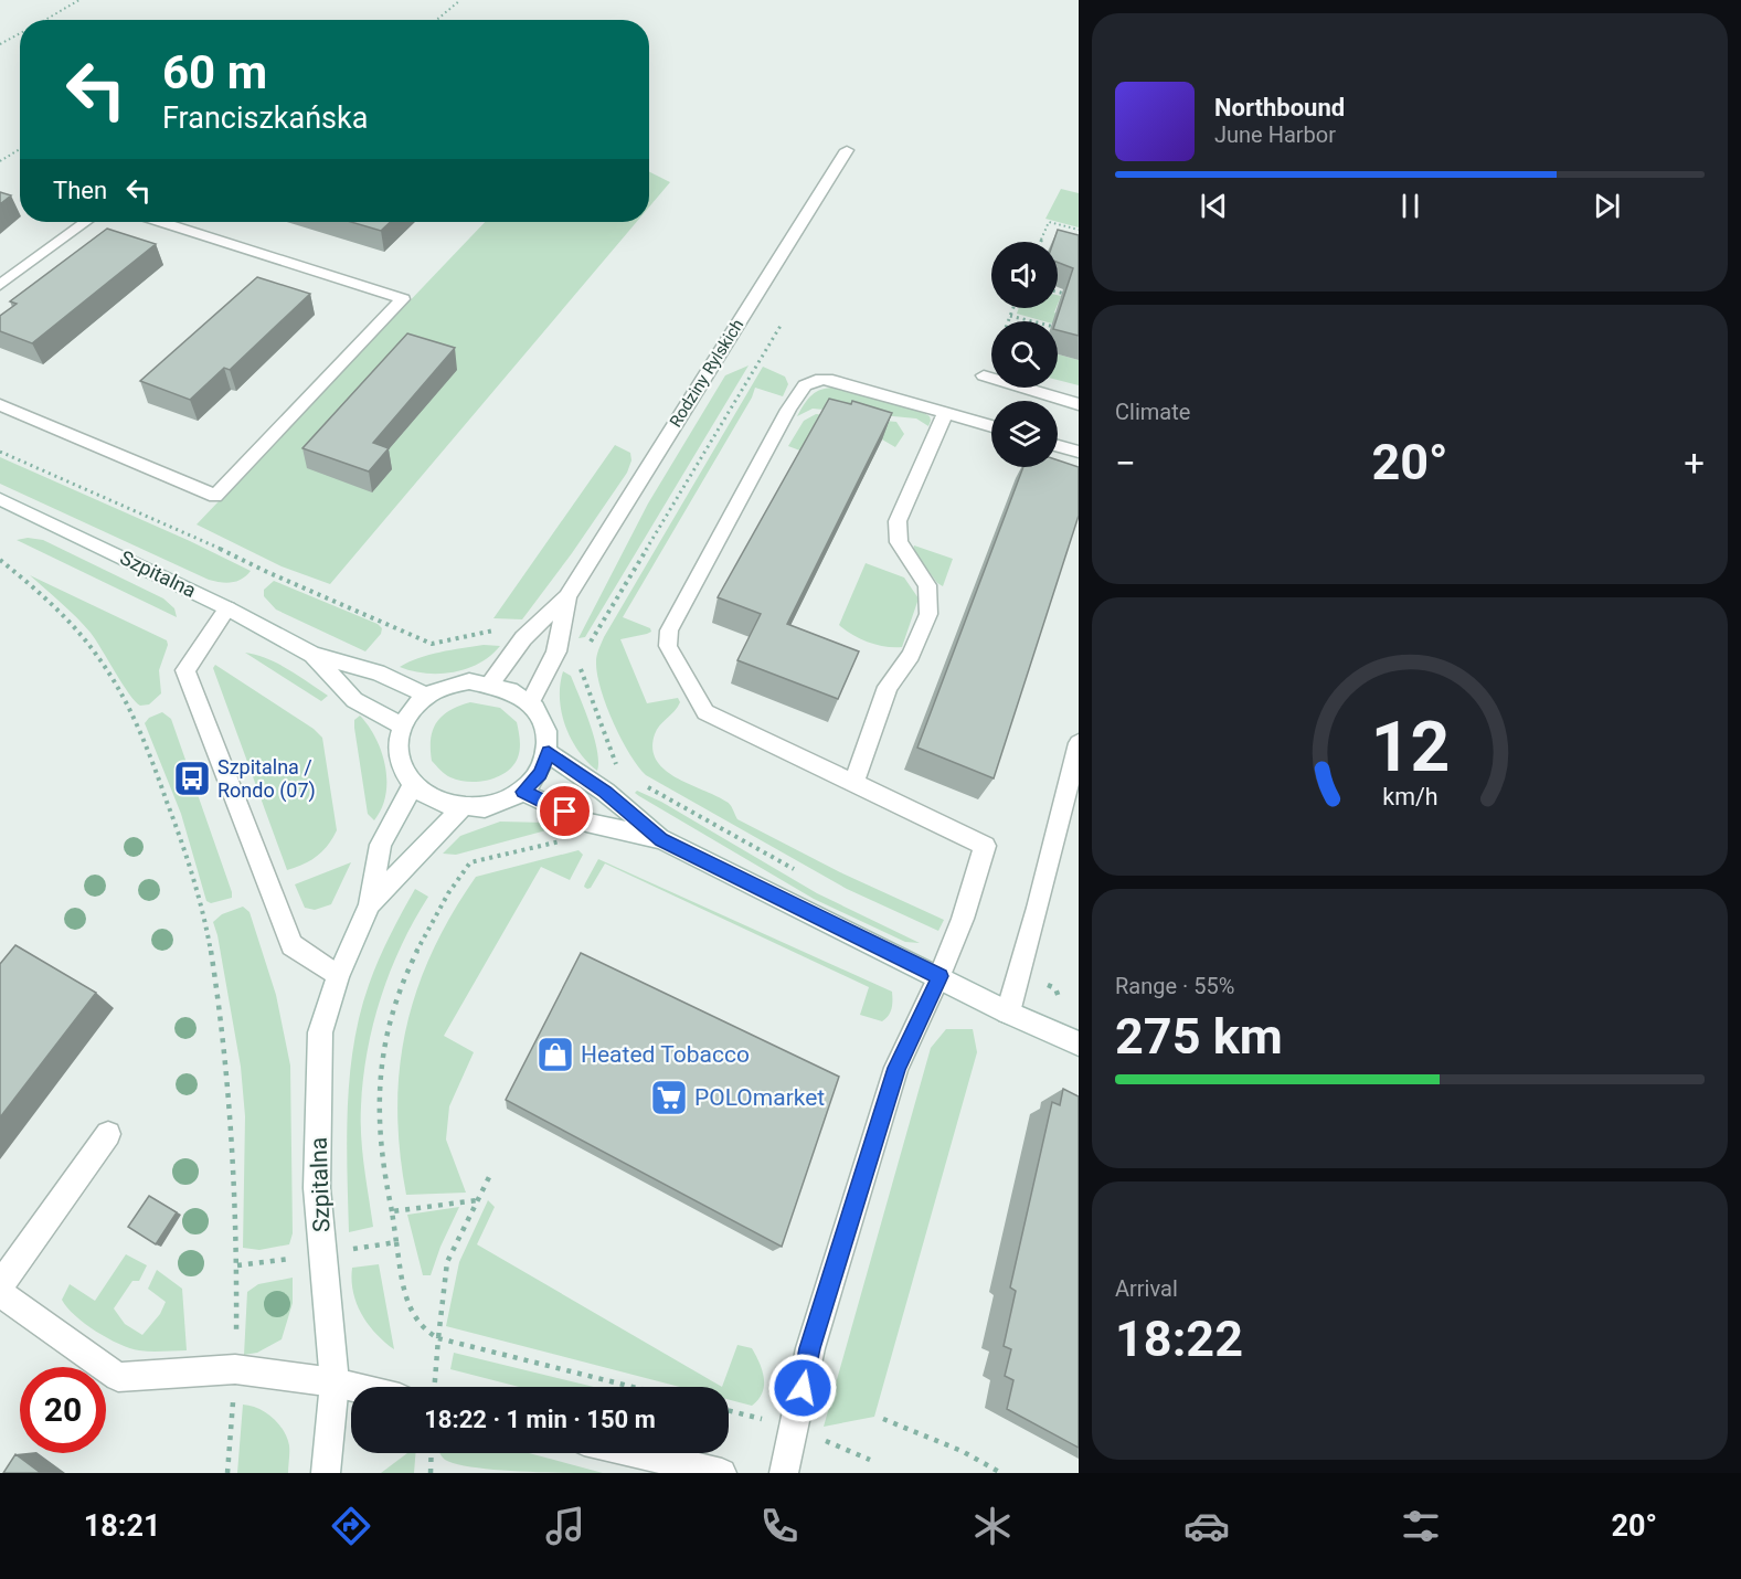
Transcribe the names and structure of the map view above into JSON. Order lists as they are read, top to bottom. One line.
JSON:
{"streets":{"street":["Rodziny Rylskich","Szpitalna"]},"crossings":[["Rodziny Rylskich","Szpitalna"]],"places":{"bus stop":["Szpitalna / Rondo (07)"],"shop":["Heated Tobacco"],"supermarket":["POLOmarket"]},"page":{"turn":["60 m","Franciszkańska"],"song":["Northbound","June Harbor"],"then":"Then","tile":["Climate",["Range · 55%","275 km"],["Arrival","18:22"]],"heat":["−","20°","+"],"limit":"20","trip":"18:22 · 1 min · 150 m","tabs":["18:21","20°"],"gauge":["12","km/h"]}}
